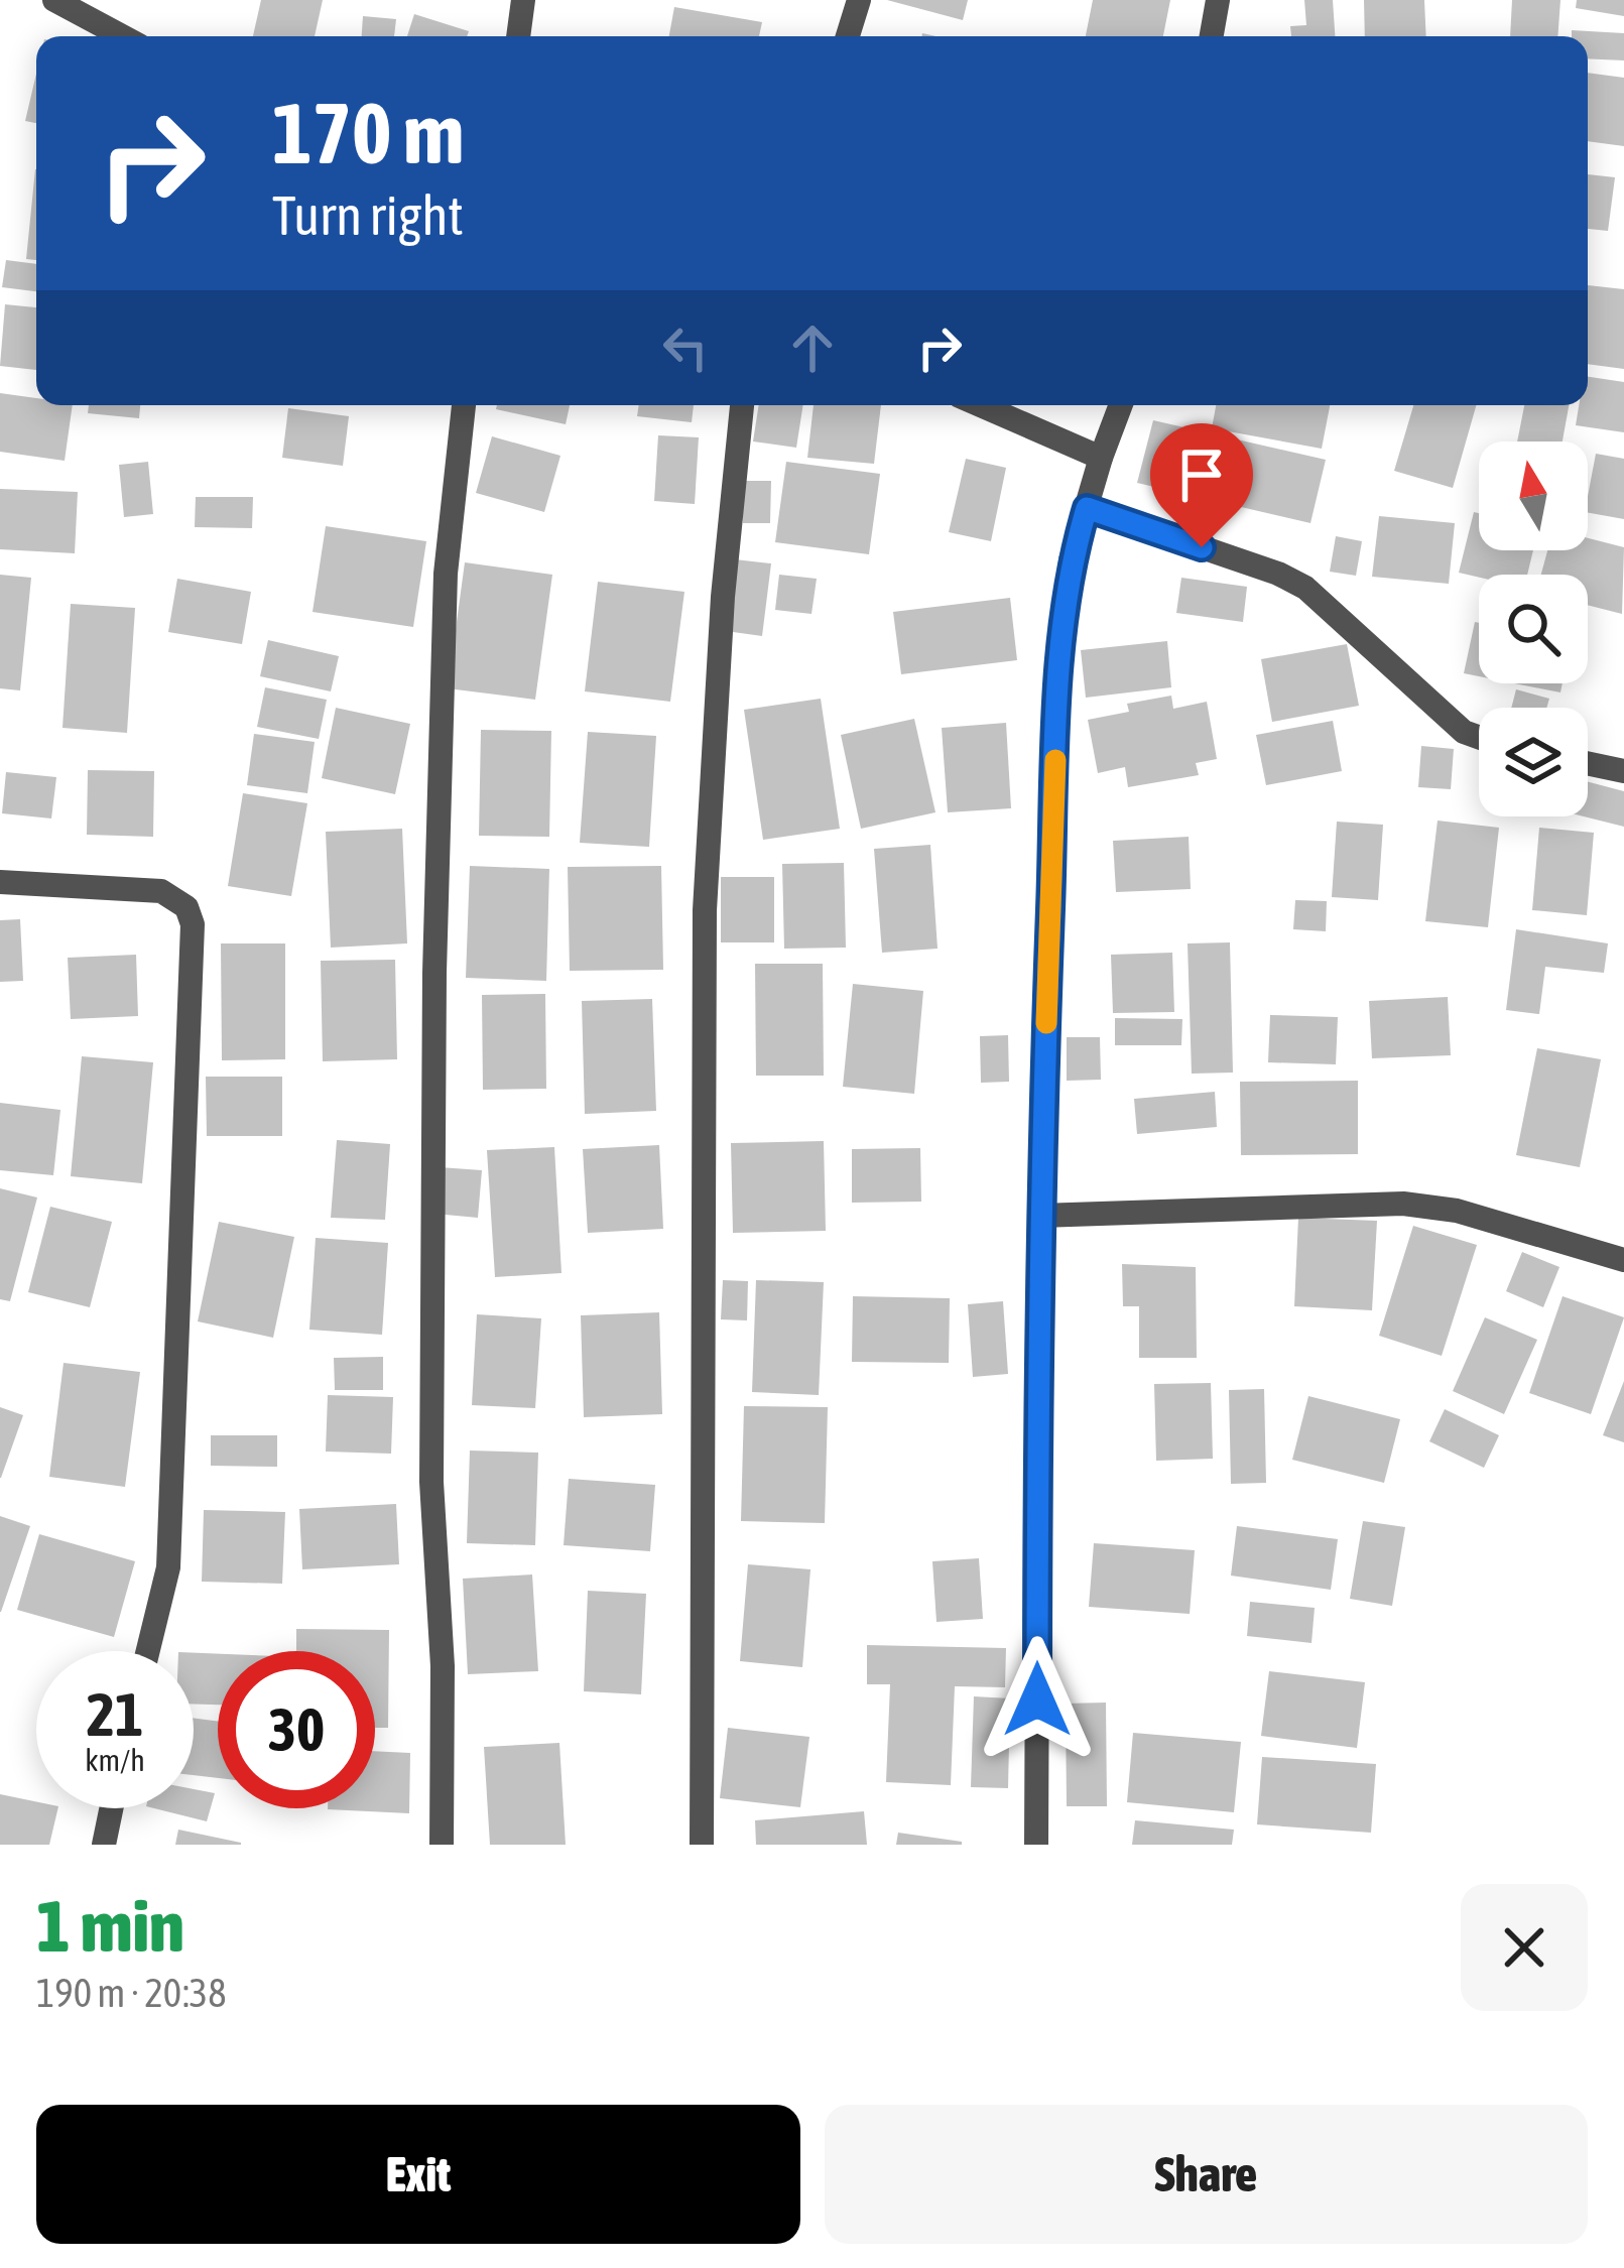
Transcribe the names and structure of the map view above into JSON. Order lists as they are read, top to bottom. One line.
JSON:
{"north":"top","page":{"turn":["170 m","Turn right"],"speed":"21 km/h","limit":"30","heading":["1 min","190 m · 20:38"],"buttons":["Exit","Share"]}}
